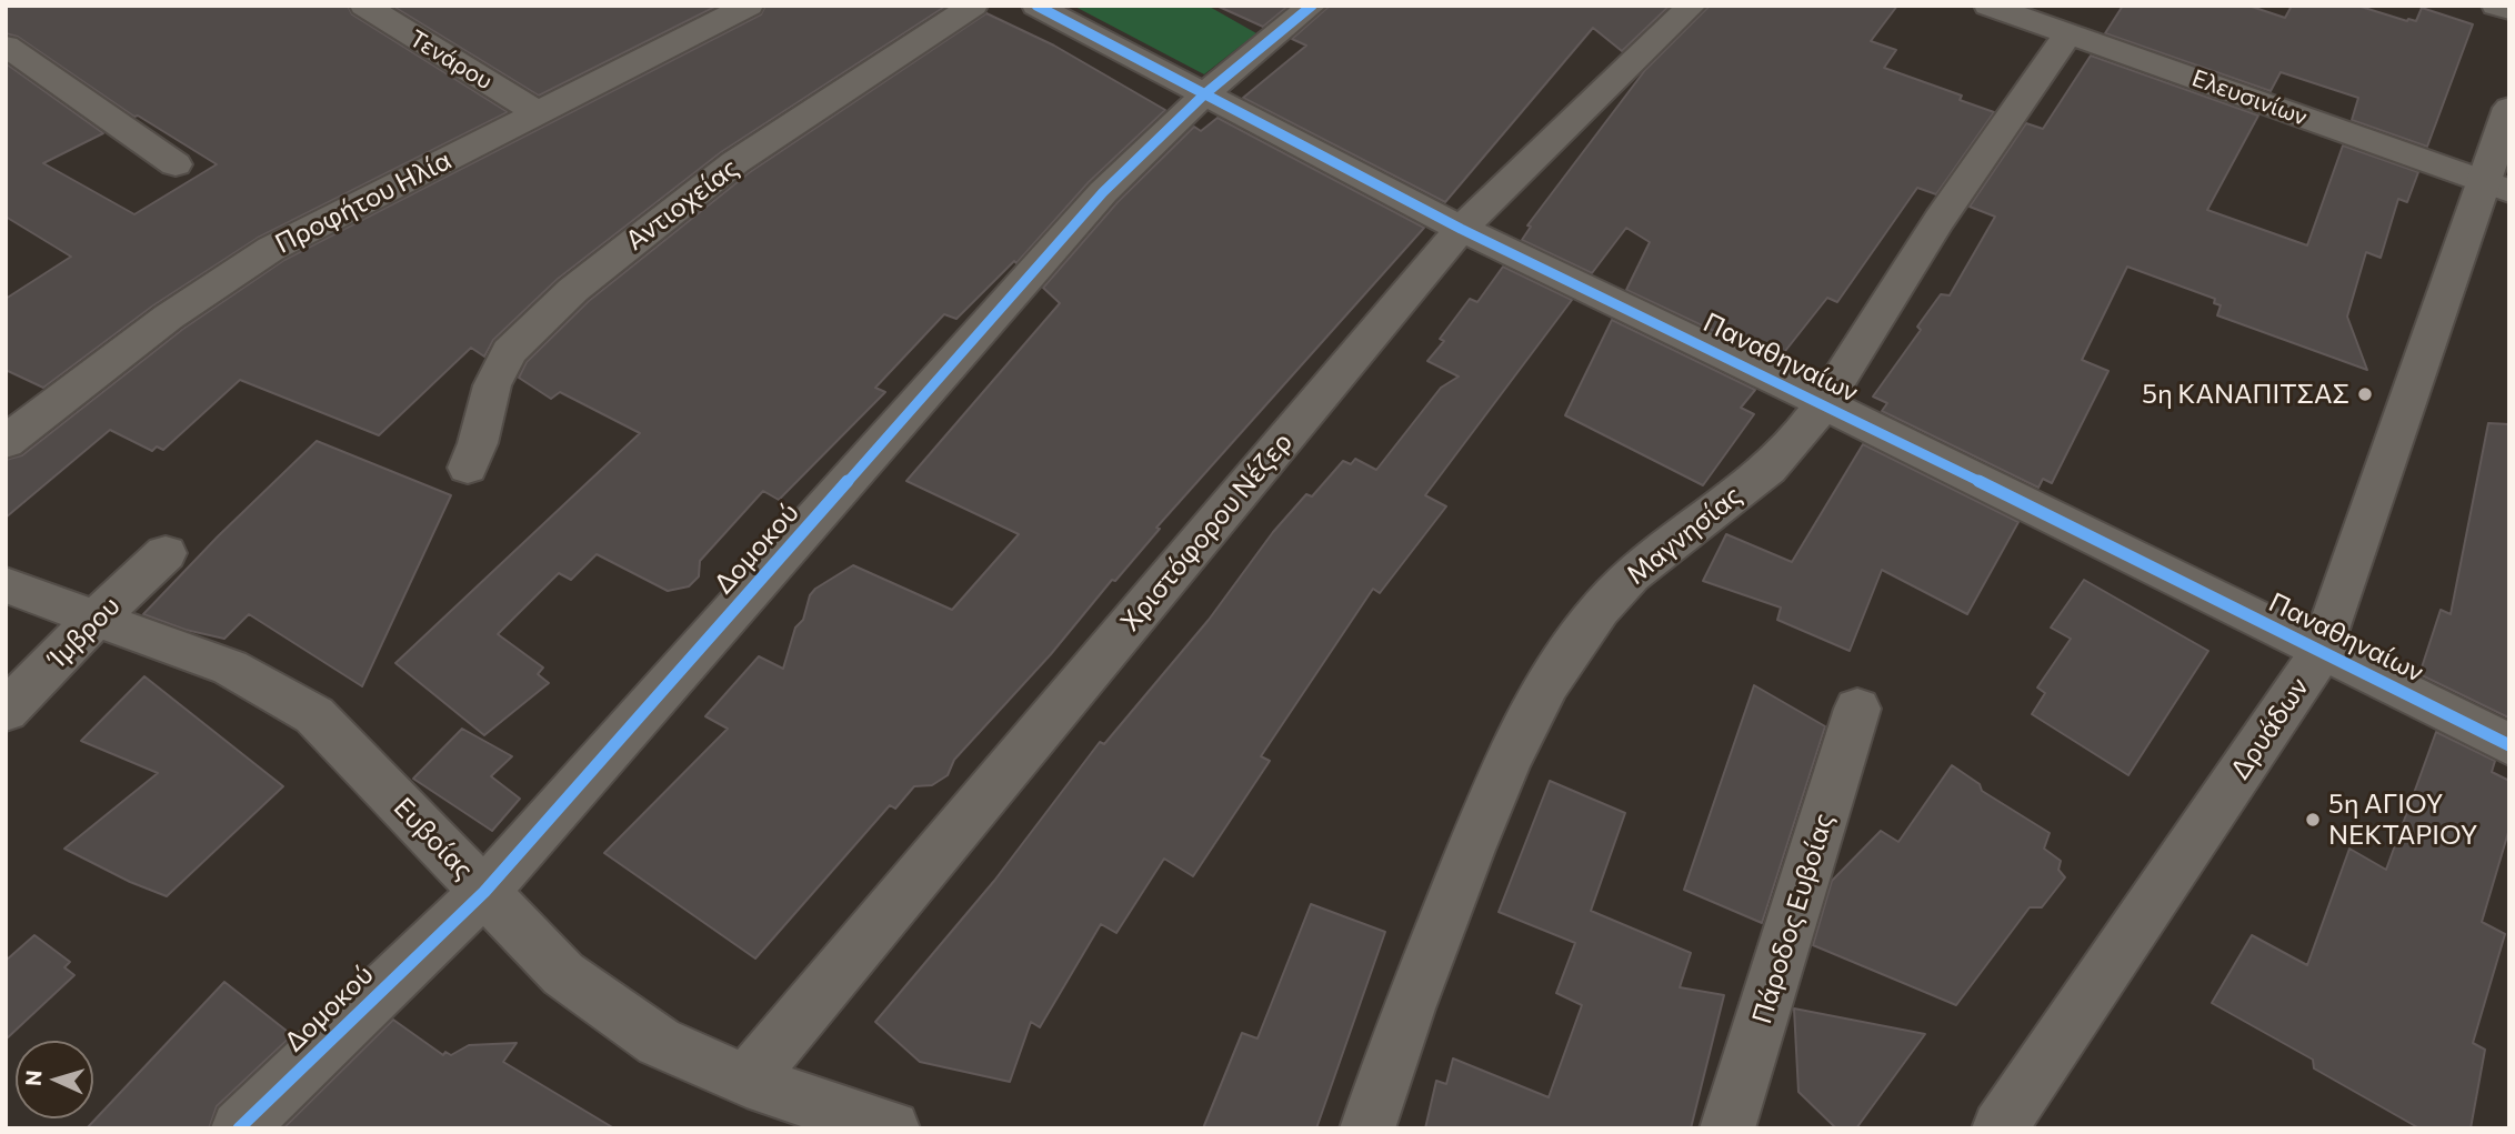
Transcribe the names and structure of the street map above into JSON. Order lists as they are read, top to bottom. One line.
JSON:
{"streets":{"street":["Τενάρου","Ελευσινίων","Προφήτου Ηλία","Αντιοχείας","Παναθηναίων","Χριστόφορου Νέζερ","Μαγνησίας","Δομοκού","Ίμβρου","Δρυάδων","Ευβοίας","Πάροδος Ευβοίας"]},"crossings":[["Τενάρου","Προφήτου Ηλία"],["Ελευσινίων","Μαγνησίας"],["Ελευσινίων","Δρυάδων"],["Παναθηναίων","Χριστόφορου Νέζερ"],["Παναθηναίων","Μαγνησίας"],["Παναθηναίων","Δομοκού"],["Παναθηναίων","Δρυάδων"],["Χριστόφορου Νέζερ","Ευβοίας"],["Δομοκού","Ευβοίας"],["Ίμβρου","Ευβοίας"]],"places":["5η ΚΑΝΑΠΙΤΣΑΣ","5η ΑΓΙΟΥ ΝΕΚΤΑΡΙΟΥ"],"north":"left"}
